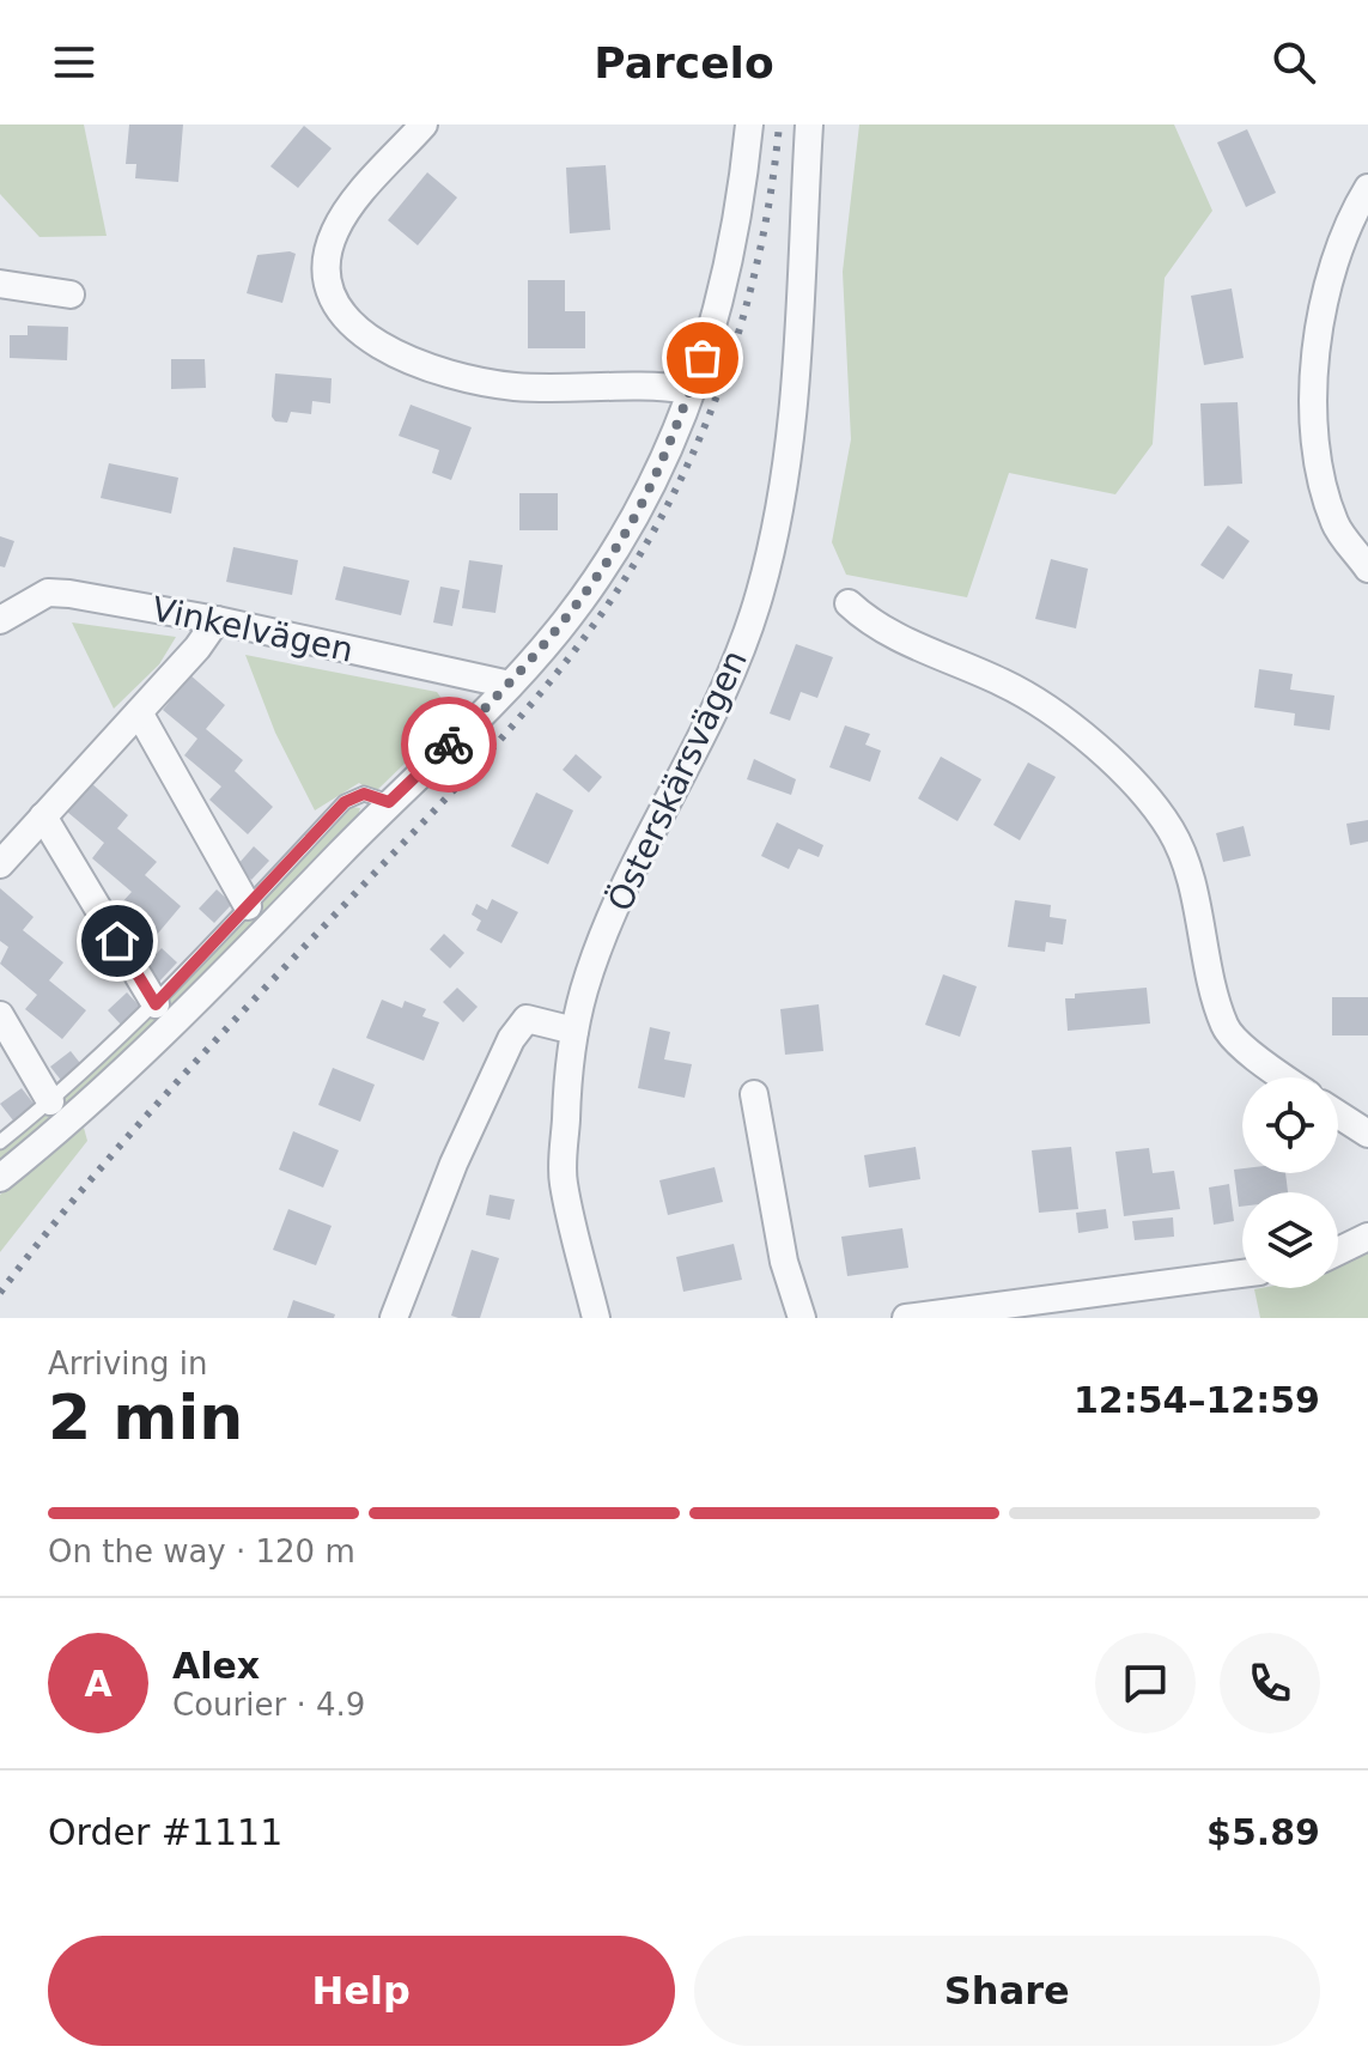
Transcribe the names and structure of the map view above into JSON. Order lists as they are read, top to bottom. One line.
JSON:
{"streets":{"street":["Vinkelvägen","Österskärsvägen"]},"page":{"header":"Parcelo","heading":["2 min","Arriving in","12:54–12:59"],"panel":["Alex","Courier · 4.9","Order #1111","$5.89"],"bar":"On the way · 120 m","round":"A","buttons":["Help","Share"]}}
